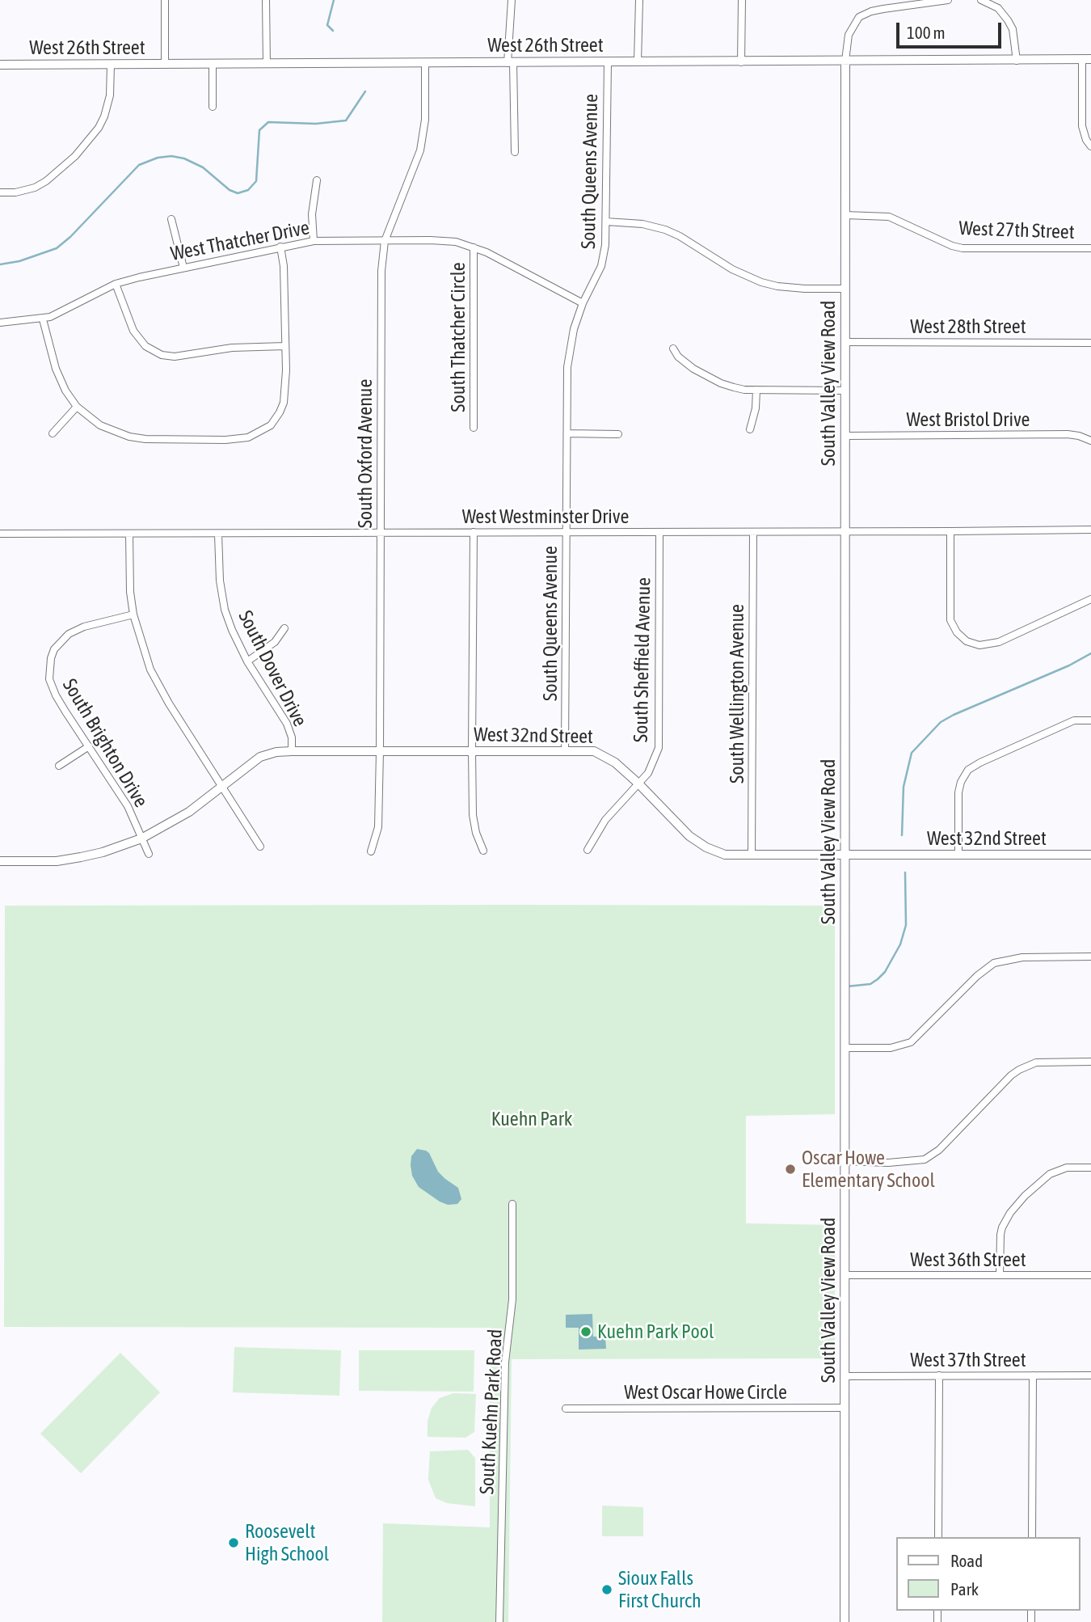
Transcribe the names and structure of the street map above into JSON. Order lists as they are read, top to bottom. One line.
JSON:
{"streets":{"street":["West 26th Street","South Queens Avenue","West 27th Street","West Thatcher Drive","West 28th Street","South Thatcher Circle","South Valley View Road","West Bristol Drive","South Oxford Avenue","West Westminster Drive","South Sheffield Avenue","South Dover Drive","South Wellington Avenue","West 32nd Street","South Brighton Drive","West 36th Street","West 37th Street","West Oscar Howe Circle","South Kuehn Park Road"]},"crossings":[["West 26th Street","South Queens Avenue"],["West 26th Street","South Valley View Road"],["West 26th Street","South Oxford Avenue"],["South Queens Avenue","West Thatcher Drive"],["South Queens Avenue","West Westminster Drive"],["South Queens Avenue","West 32nd Street"],["West 27th Street","South Valley View Road"],["West Thatcher Drive","South Thatcher Circle"],["West Thatcher Drive","South Oxford Avenue"],["West 28th Street","South Valley View Road"],["South Valley View Road","West Bristol Drive"],["South Valley View Road","West Westminster Drive"],["South Valley View Road","West 32nd Street"],["South Valley View Road","West 36th Street"],["South Valley View Road","West 37th Street"],["South Valley View Road","West Oscar Howe Circle"],["South Oxford Avenue","West Westminster Drive"],["South Oxford Avenue","West 32nd Street"],["West Westminster Drive","South Sheffield Avenue"],["West Westminster Drive","South Dover Drive"],["West Westminster Drive","South Wellington Avenue"],["South Sheffield Avenue","West 32nd Street"],["South Dover Drive","West 32nd Street"],["South Wellington Avenue","West 32nd Street"],["West 32nd Street","South Brighton Drive"]],"parks":["Kuehn Park"],"places":["Oscar Howe Elementary School","Kuehn Park Pool","Roosevelt High School","Sioux Falls First Church"],"legend":["Road","Park"],"scale_bar":"100 m"}
